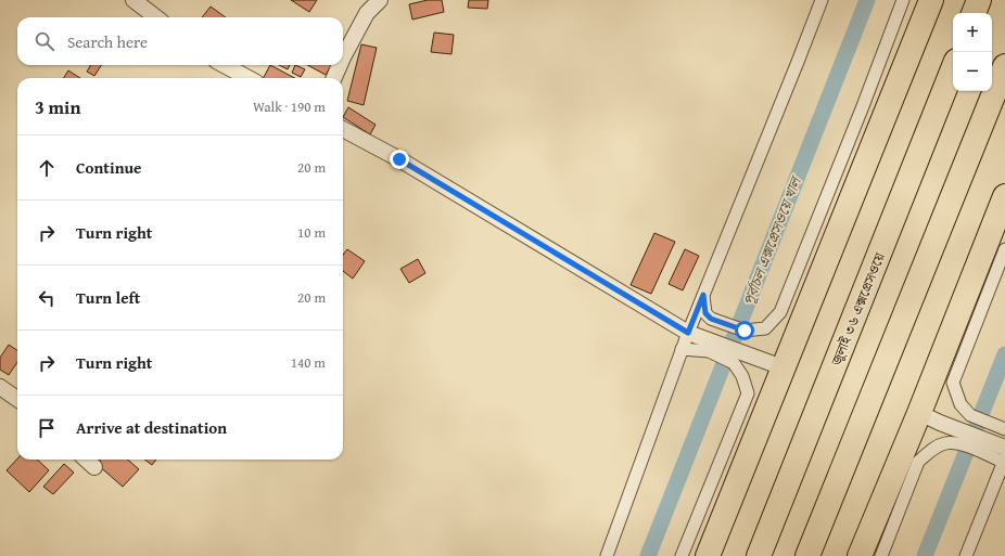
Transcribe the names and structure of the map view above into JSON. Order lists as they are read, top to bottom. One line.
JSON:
{"streets":{"main road":["জুলাই ৩৬ এক্সপ্রেসওয়ে"]},"water":["পূর্বাচল এক্সপ্রেসওয়ে খাল"],"page":{"map_buttons":["+","−"],"search":"Search here","heading":["3 min","Walk · 190 m"],"list":[["Continue","20 m"],["Turn right","10 m"],["Turn left","20 m"],["Turn right","140 m"],"Arrive at destination"]}}
